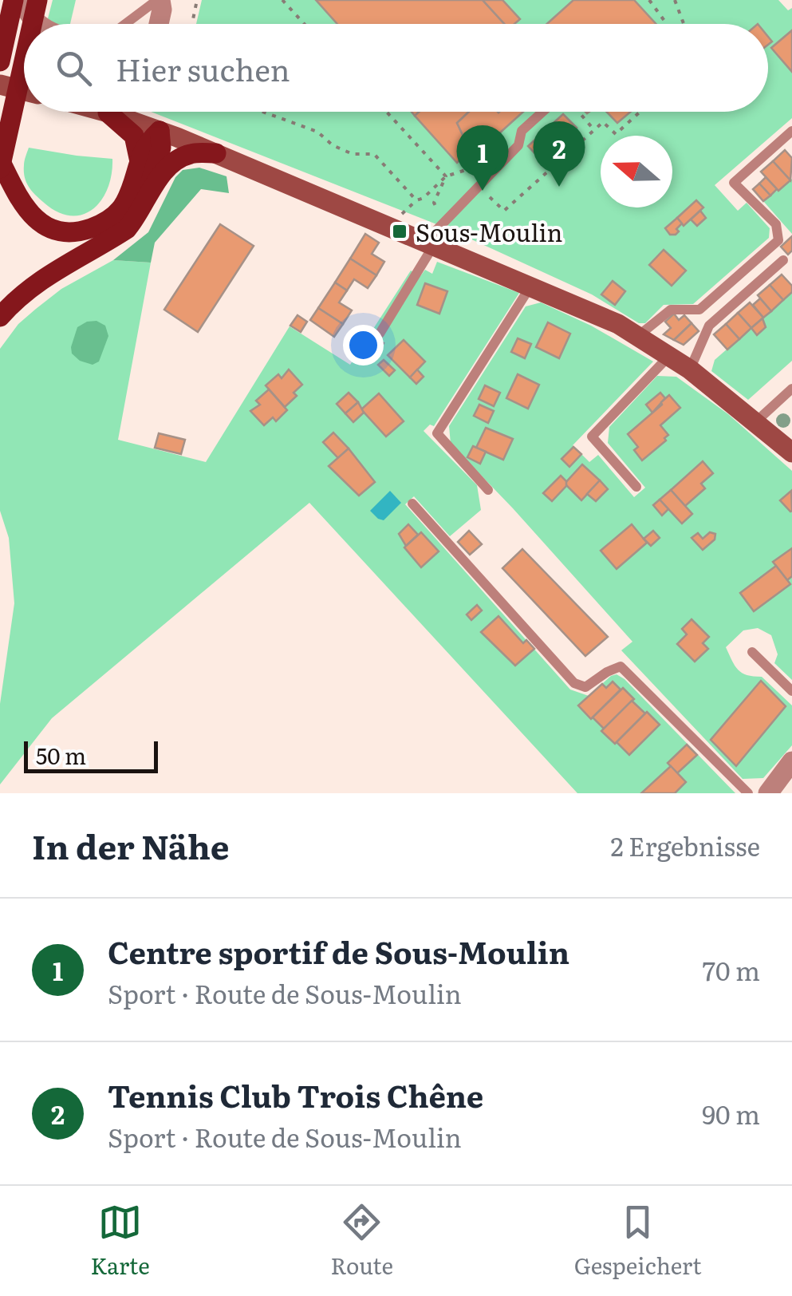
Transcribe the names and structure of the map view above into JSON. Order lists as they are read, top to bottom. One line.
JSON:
{"places":{"transit":["Sous-Moulin"]},"scale_bar":"50 m","north":"left","page":{"search":"Hier suchen","pins":["2","1"],"scale":"50 m","heading":["In der Nähe","2 Ergebnisse"],"list":[{"mark":"1","name":"Centre sportif de Sous-Moulin","note":"Sport · Route de Sous-Moulin","value":"70 m"},{"mark":"2","name":"Tennis Club Trois Chêne","note":"Sport · Route de Sous-Moulin","value":"90 m"}],"nav":["Karte","Route","Gespeichert"]}}
